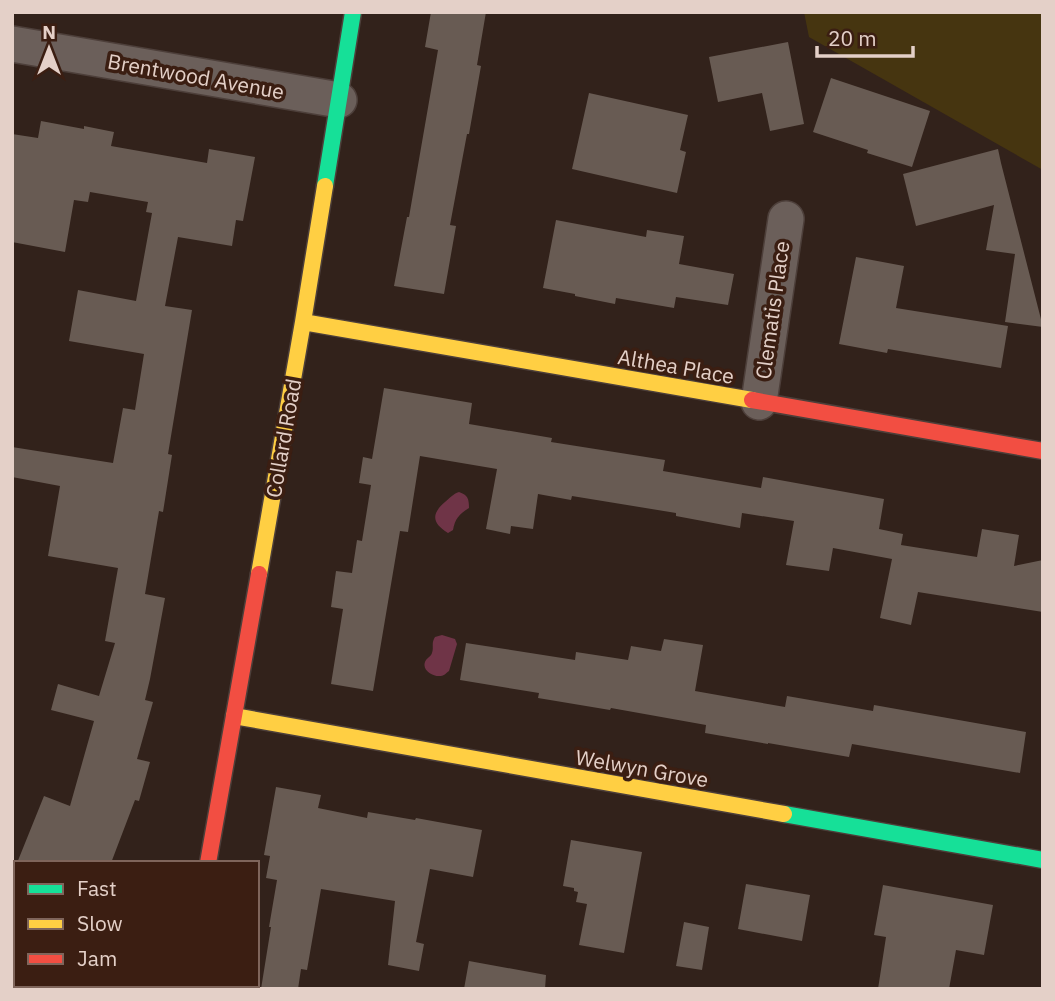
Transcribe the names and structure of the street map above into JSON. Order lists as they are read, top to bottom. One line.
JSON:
{"streets":{"street":["Brentwood Avenue","Clematis Place","Althea Place","Collard Road","Welwyn Grove"]},"crossings":[["Brentwood Avenue","Collard Road"],["Clematis Place","Althea Place"],["Althea Place","Collard Road"],["Collard Road","Welwyn Grove"]],"legend":["Fast","Slow","Jam"],"scale_bar":"20 m","north":"top"}
